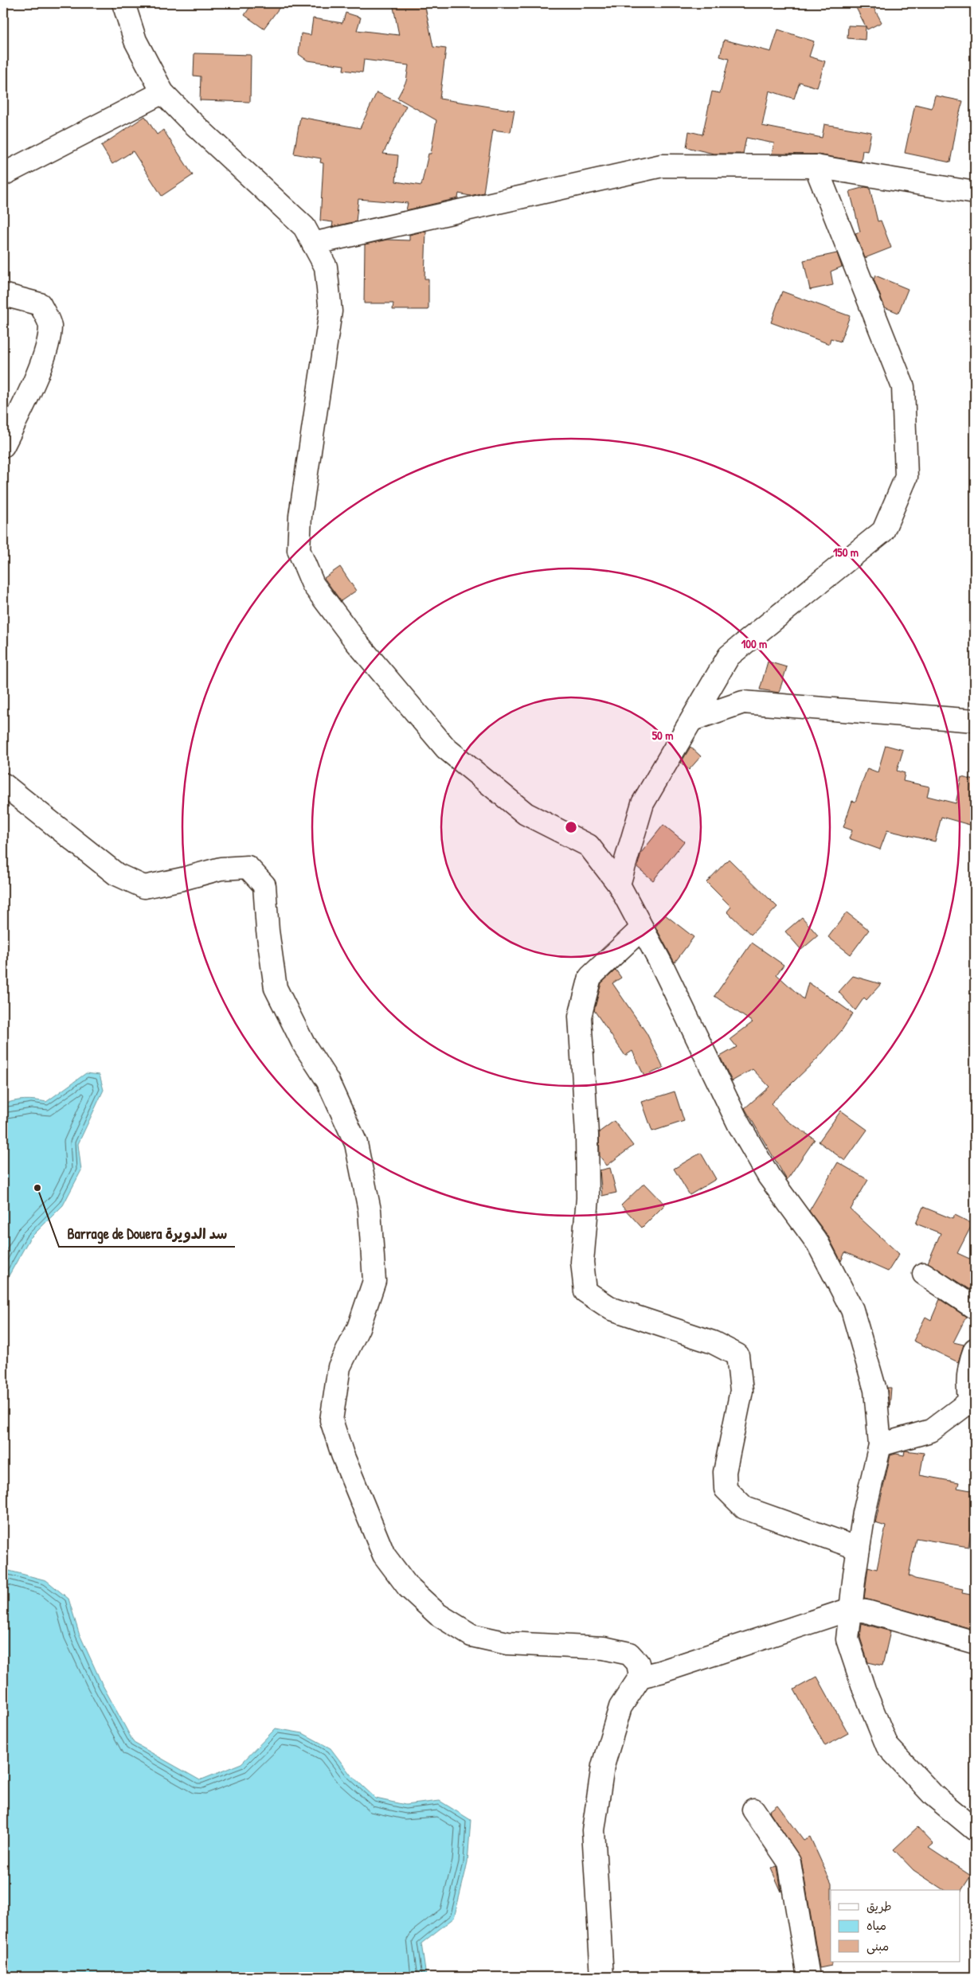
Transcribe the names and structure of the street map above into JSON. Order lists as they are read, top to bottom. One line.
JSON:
{"places":["Barrage de Douera سد الدويرة"],"legend":["طريق","مياه","مبنى"],"rings":["150 m","100 m","50 m"]}
